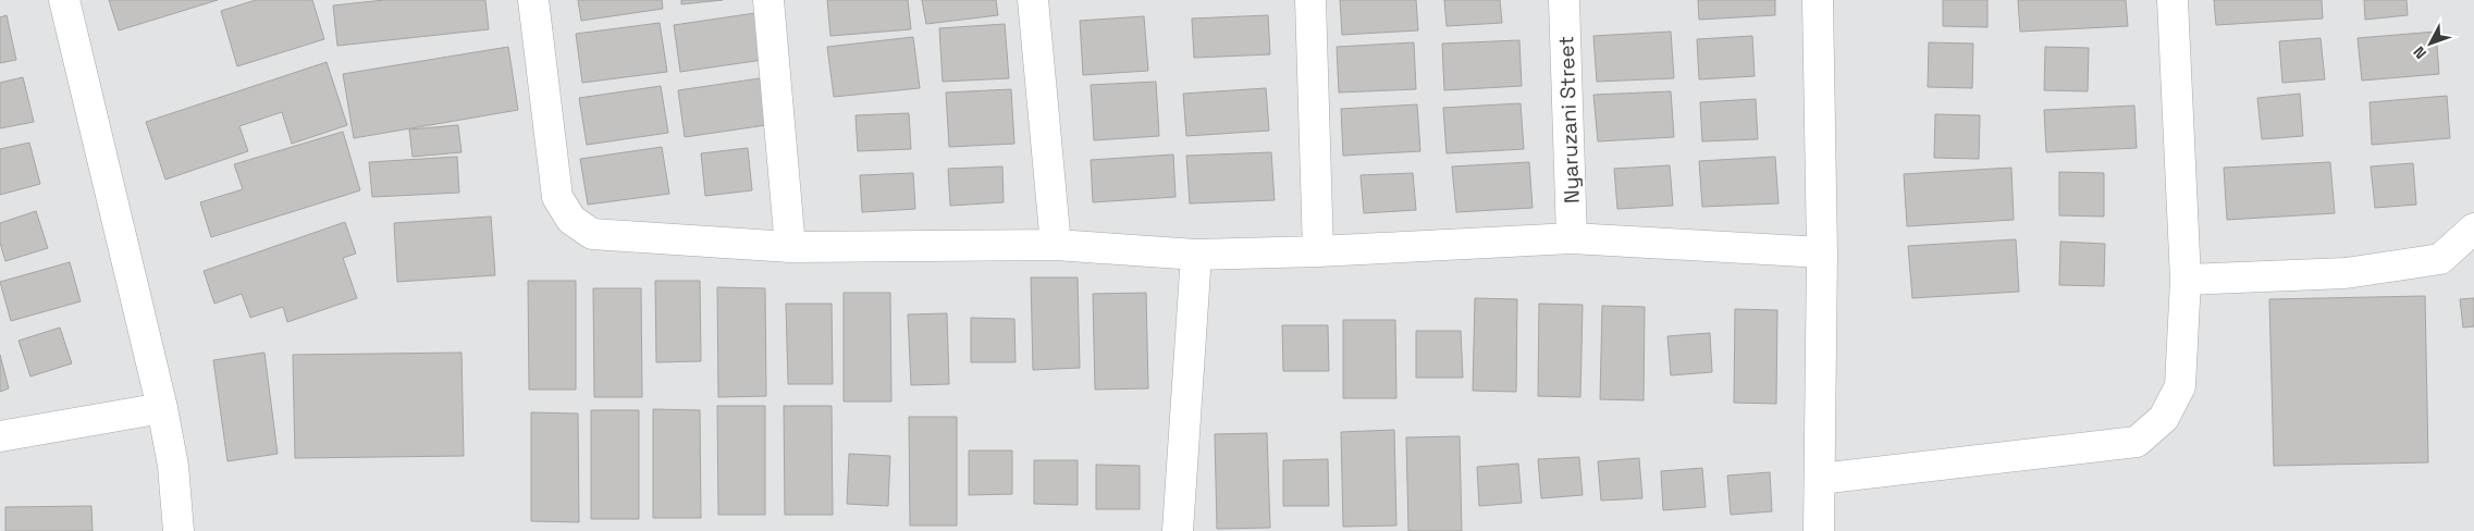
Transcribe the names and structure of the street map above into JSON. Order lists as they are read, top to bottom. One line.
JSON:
{"streets":{"street":["Nyaruzani Street"]},"north":"bottom left"}
